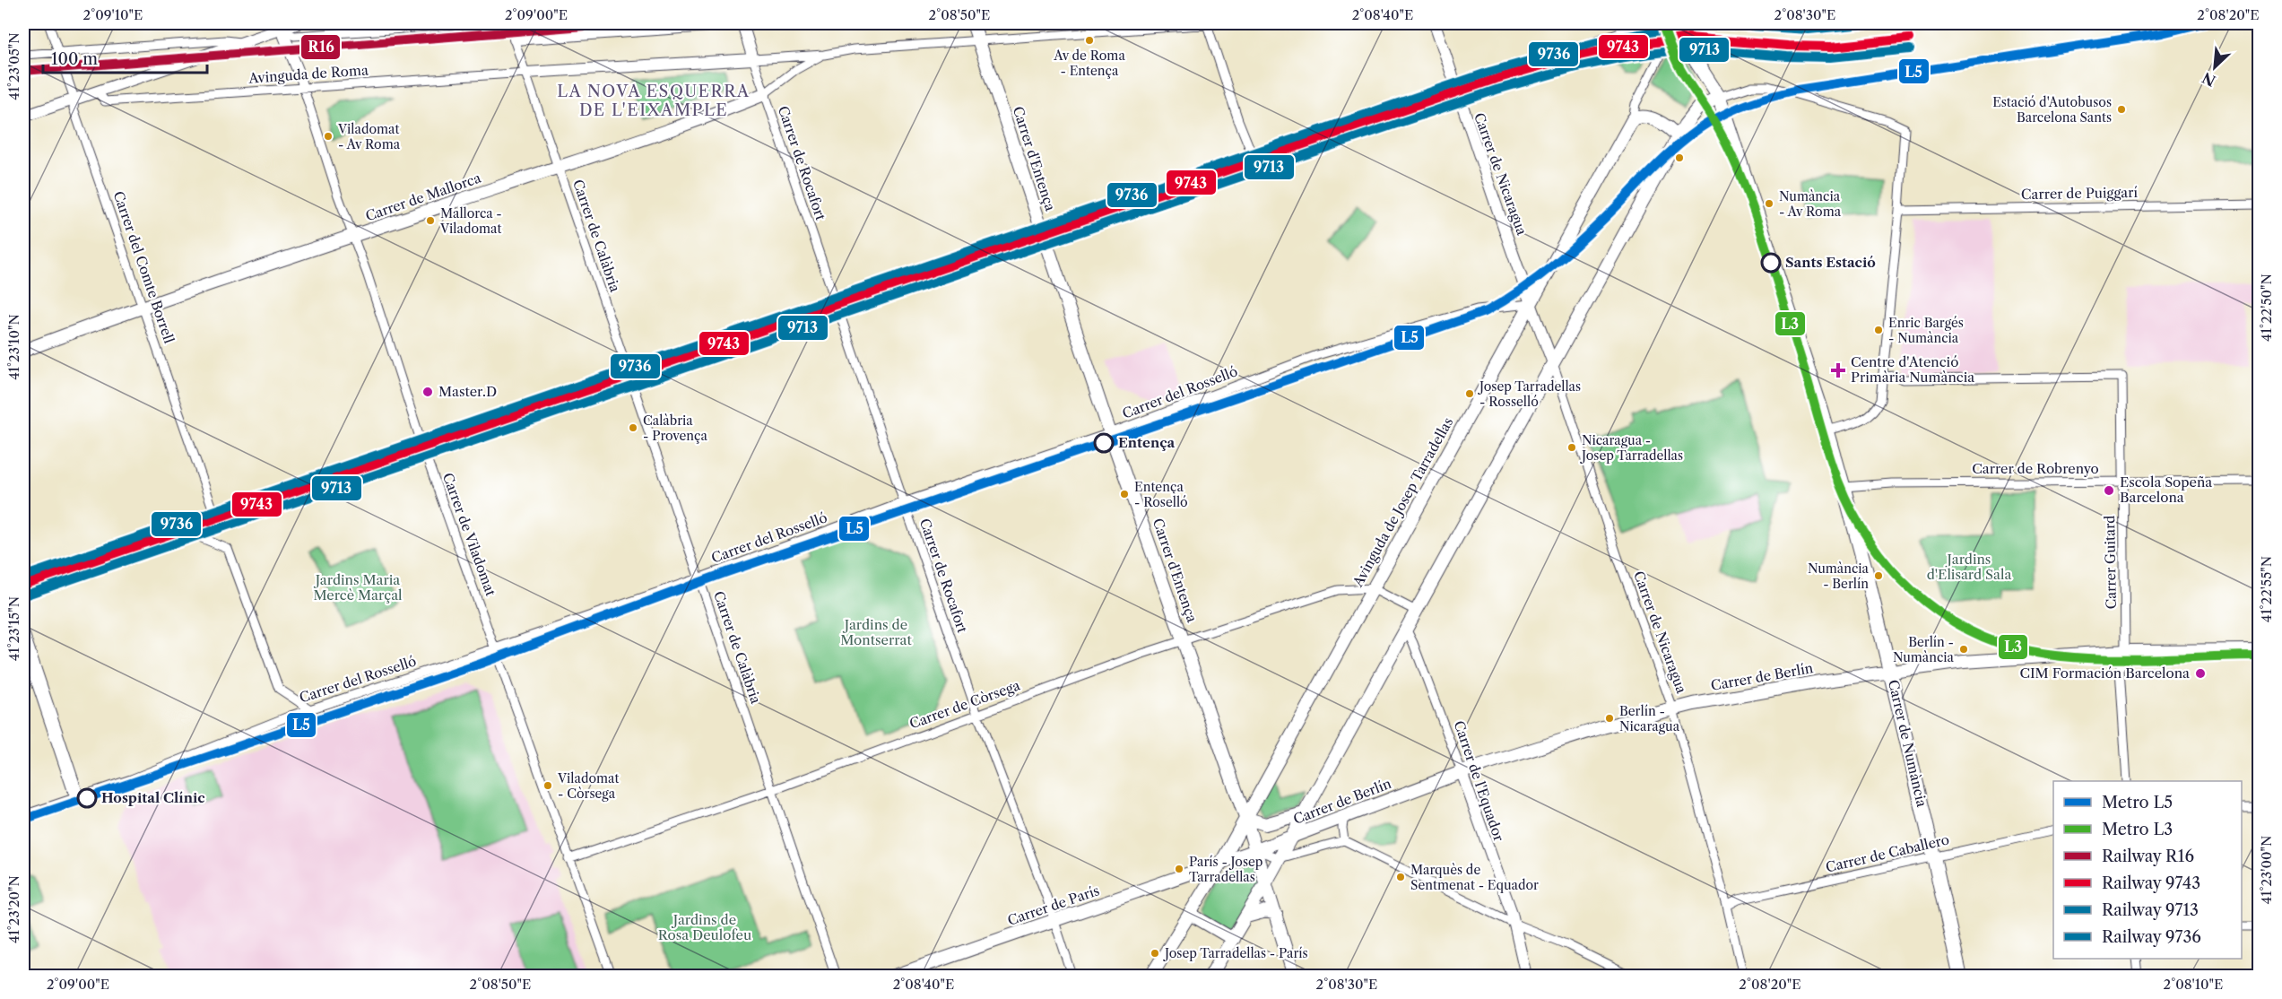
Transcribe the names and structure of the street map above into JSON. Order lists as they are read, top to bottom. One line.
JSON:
{"streets":{"main road":["Carrer d'Entença","Carrer de Mallorca","Avinguda de Josep Tarradellas","Carrer de Berlín","Carrer de Numància","Carrer de París"],"street":["Avinguda de Roma","Carrer de Rocafort","Carrer de Nicaragua","Carrer de Puiggarí","Carrer de Calàbria","Carrer del Comte Borrell","Carrer del Rosselló","Carrer de Robrenyo","Carrer de Viladomat","Carrer Guitard","Carrer de Còrsega","Carrer de l'Equador","Carrer de Caballero"]},"crossings":[["Avinguda de Roma","Carrer de Calàbria"],["Avinguda de Roma","Carrer de Viladomat"],["Carrer d'Entença","Carrer del Rosselló"],["Carrer d'Entença","Avinguda de Josep Tarradellas"],["Carrer d'Entença","Carrer de Còrsega"],["Carrer de Rocafort","Carrer de Mallorca"],["Carrer de Rocafort","Carrer del Rosselló"],["Carrer de Rocafort","Carrer de Còrsega"],["Carrer de Rocafort","Carrer de París"],["Carrer de Nicaragua","Carrer del Rosselló"],["Carrer de Nicaragua","Avinguda de Josep Tarradellas"],["Carrer de Nicaragua","Carrer de Berlín"],["Carrer de Nicaragua","Carrer de Caballero"],["Carrer de Mallorca","Carrer de Calàbria"],["Carrer de Mallorca","Carrer del Comte Borrell"],["Carrer de Mallorca","Carrer de Viladomat"],["Carrer de Calàbria","Carrer del Rosselló"],["Carrer de Calàbria","Carrer de Còrsega"],["Carrer del Rosselló","Avinguda de Josep Tarradellas"],["Carrer del Rosselló","Carrer de Viladomat"],["Carrer de Robrenyo","Carrer Guitard"],["Carrer de Robrenyo","Carrer de Numància"],["Avinguda de Josep Tarradellas","Carrer de Còrsega"],["Avinguda de Josep Tarradellas","Carrer de París"],["Carrer de Viladomat","Carrer de Còrsega"],["Carrer Guitard","Carrer de Berlín"],["Carrer de Berlín","Carrer de Numància"],["Carrer de Berlín","Carrer de l'Equador"],["Carrer de Numància","Carrer de Caballero"]],"districts":["LA NOVA ESQUERRA DE L'EIXAMPLE"],"parks":["Jardins d'Elisard Sala","Jardins Maria Mercè Marçal","Jardins de Montserrat","Jardins de Rosa Deulofeu"],"places":{"other":["Av de Roma - Entença","Estació d'Autobusos Barcelona Sants","Viladomat - Av Roma","Numància - Av Roma","Mallorca - Viladomat","Sants Estació","Enric Bargés - Numància","Master.D","Josep Tarradellas - Rosselló","Calàbria - Provença","Entença","Nicaragua - Josep Tarradellas","Escola Sopeña Barcelona","Entença - Roselló","Numància - Berlín","Berlín - Numància","CIM Formación Barcelona","Berlín - Nicaragua","Viladomat - Còrsega","Hospital Clínic","París - Josep Tarradellas","Marquès de Sentmenat - Equador","Josep Tarradellas - París"],"health":["Centre d'Atenció Primària Numància"]},"lines":["metro line L5","metro line L3","rail line R16","rail line 9736","rail line 9743","rail line 9713"],"legend":["Metro L5","Metro L3","Railway R16","Railway 9743","Railway 9713","Railway 9736"],"scale_bar":"100 m","north":"bottom left","coordinates":["2°09'10\"E","2°09'00\"E","2°08'50\"E","2°08'40\"E","2°08'30\"E","2°08'20\"E","41°23'05\"N","41°22'50\"N","41°23'10\"N","41°22'55\"N","41°23'15\"N","41°23'00\"N","41°23'20\"N","2°08'10\"E"]}
